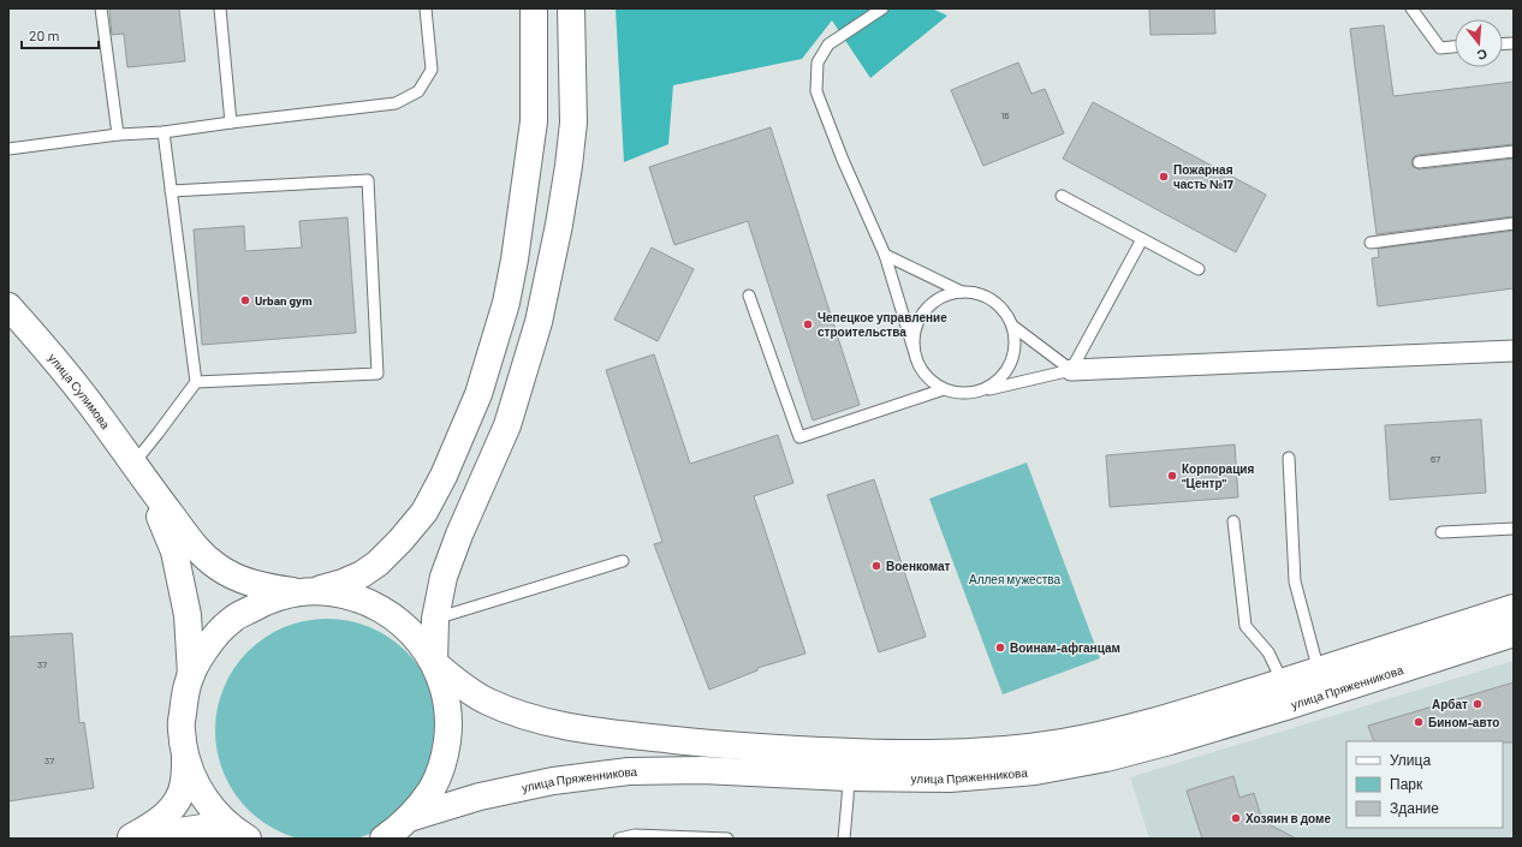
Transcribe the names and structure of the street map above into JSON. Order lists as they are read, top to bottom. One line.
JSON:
{"streets":{"main road":["улица Сулимова","улица Пряженникова"]},"crossings":[["улица Сулимова","улица Пряженникова"]],"parks":["Аллея мужества"],"places":["Пожарная часть №17","Urban gym","Чепецкое управление строительства","Корпорация \"Центр\"","Военкомат","Воинам-афганцам","Арбат","Бином-авто","Хозяин в доме"],"house_numbers":["16","67","37","37"],"legend":["Улица","Парк","Здание"],"scale_bar":"20 m","north":"bottom"}
